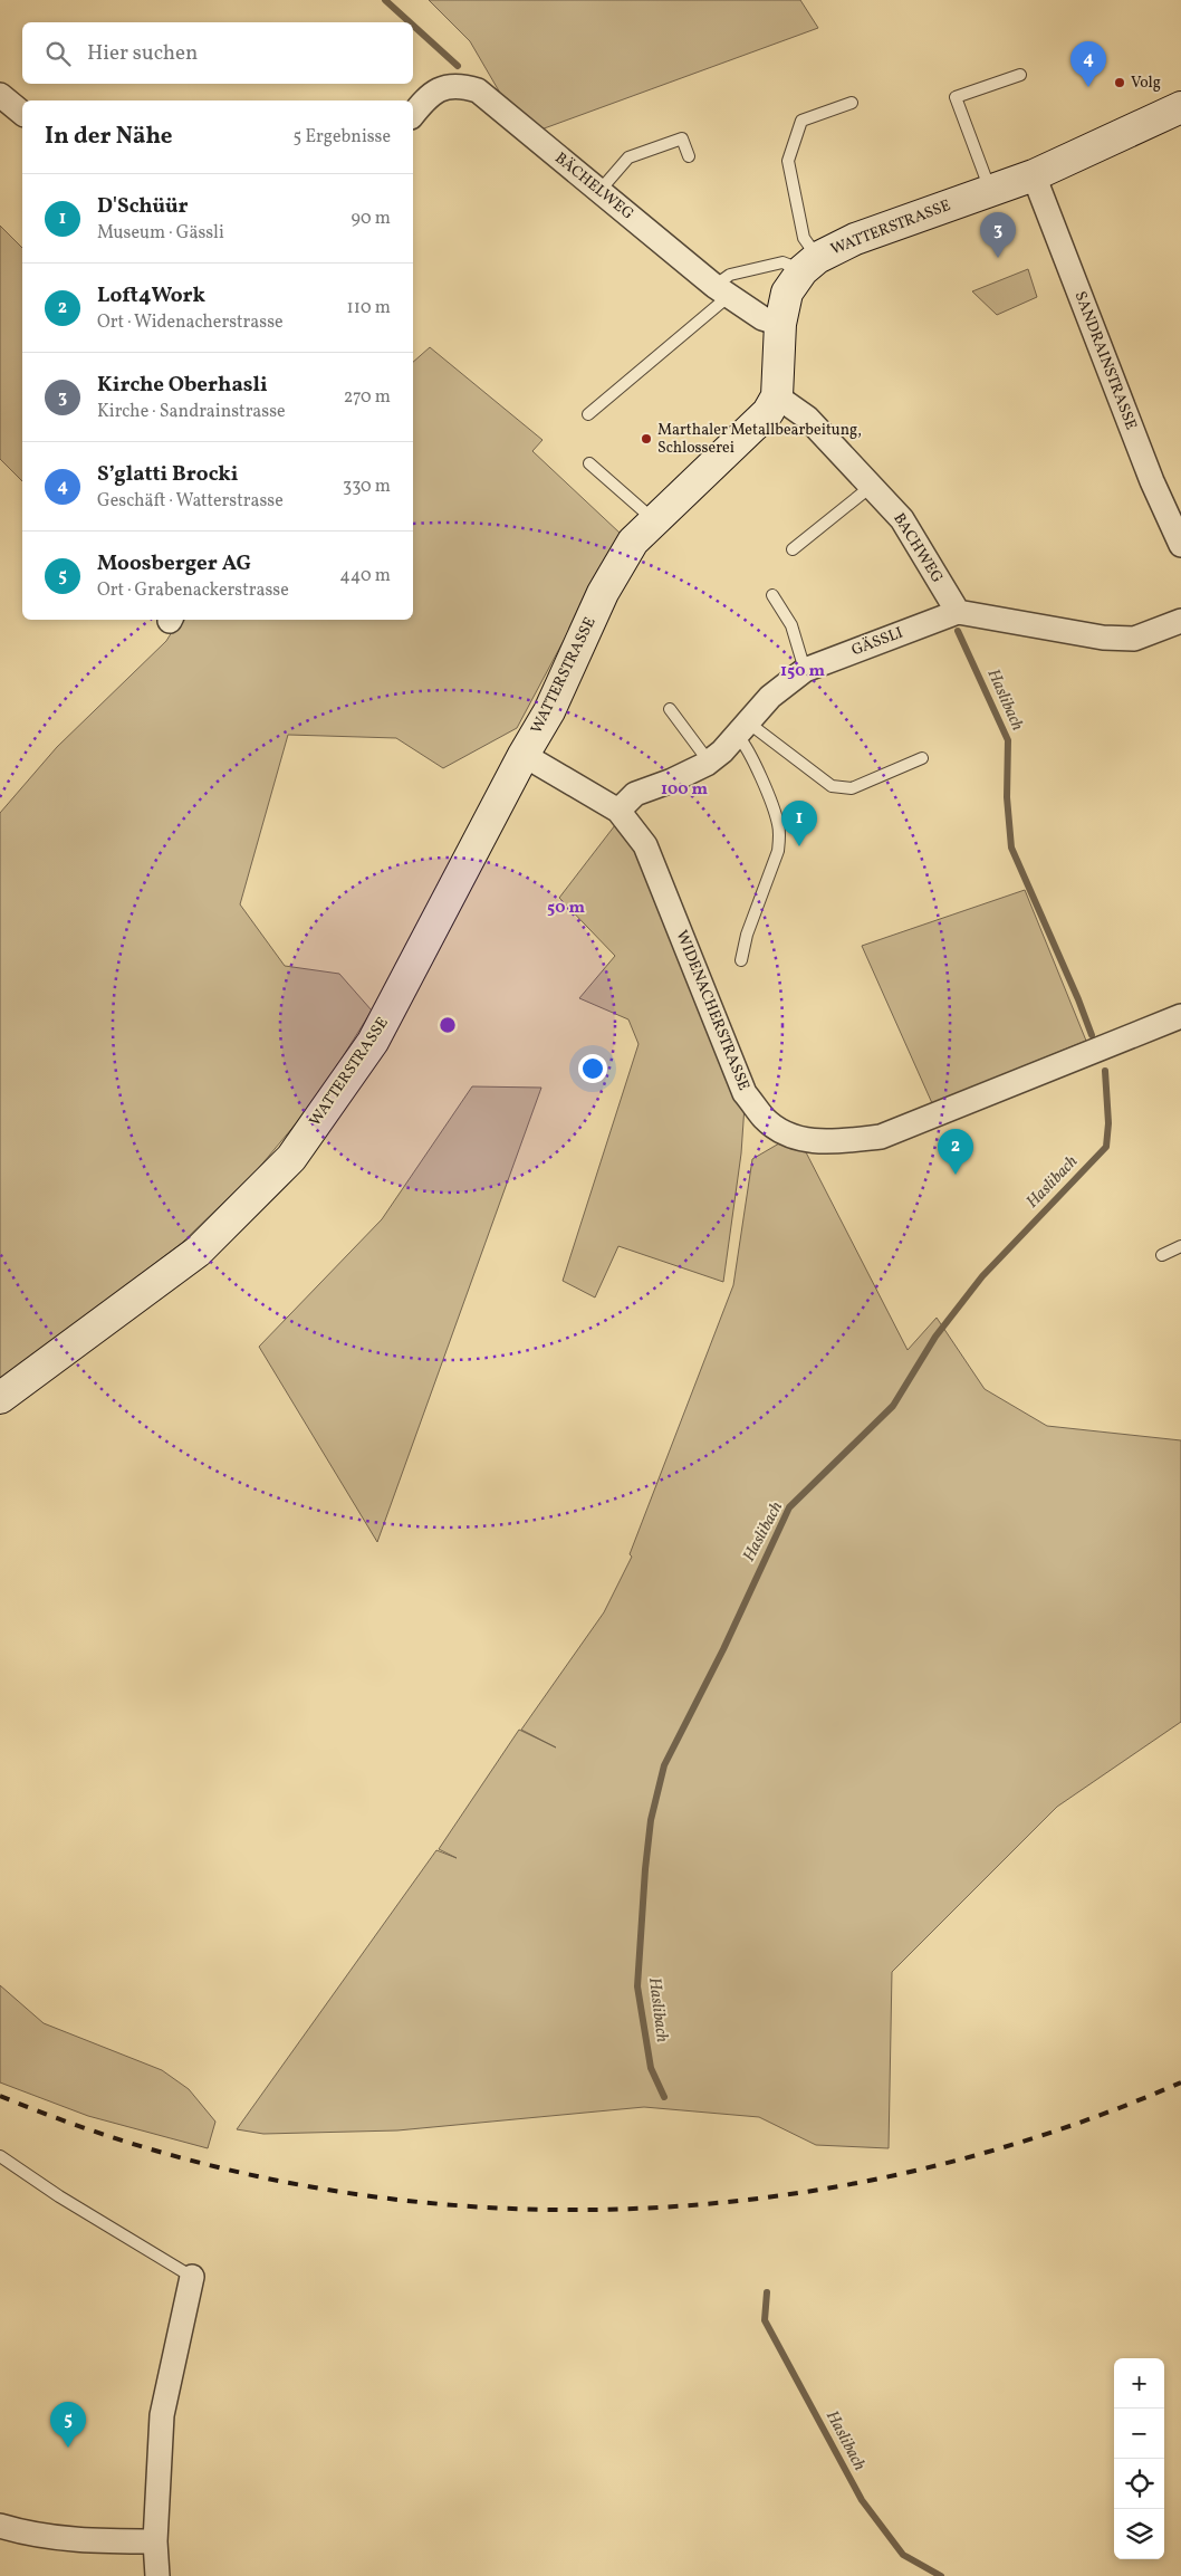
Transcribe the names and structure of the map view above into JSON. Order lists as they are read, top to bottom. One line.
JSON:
{"streets":{"street":["BÄCHELWEG","WATTERSTRASSE","SANDRAINSTRASSE","BACHWEG","GÄSSLI","WIDENACHERSTRASSE"]},"crossings":[["BÄCHELWEG","WATTERSTRASSE"],["WATTERSTRASSE","SANDRAINSTRASSE"],["WATTERSTRASSE","BACHWEG"],["WATTERSTRASSE","WIDENACHERSTRASSE"],["BACHWEG","GÄSSLI"],["GÄSSLI","WIDENACHERSTRASSE"]],"water":["Haslibach"],"places":["Volg","Marthaler Metallbearbeitung, Schlosserei"],"page":{"search":"Hier suchen","pins":["4","3","1","2","5"],"heading":["In der Nähe","5 Ergebnisse"],"list":[{"mark":"1","name":"D'Schüür","note":"Museum · Gässli","value":"90 m"},{"mark":"2","name":"Loft4Work","note":"Ort · Widenacherstrasse","value":"110 m"},{"mark":"3","name":"Kirche Oberhasli","note":"Kirche · Sandrainstrasse","value":"270 m"},{"mark":"4","name":"S’glatti Brocki","note":"Geschäft · Watterstrasse","value":"330 m"},{"mark":"5","name":"Moosberger AG","note":"Ort · Grabenackerstrasse","value":"440 m"}],"map_buttons":["+","−"]},"rings":["150 m","100 m","50 m"]}
